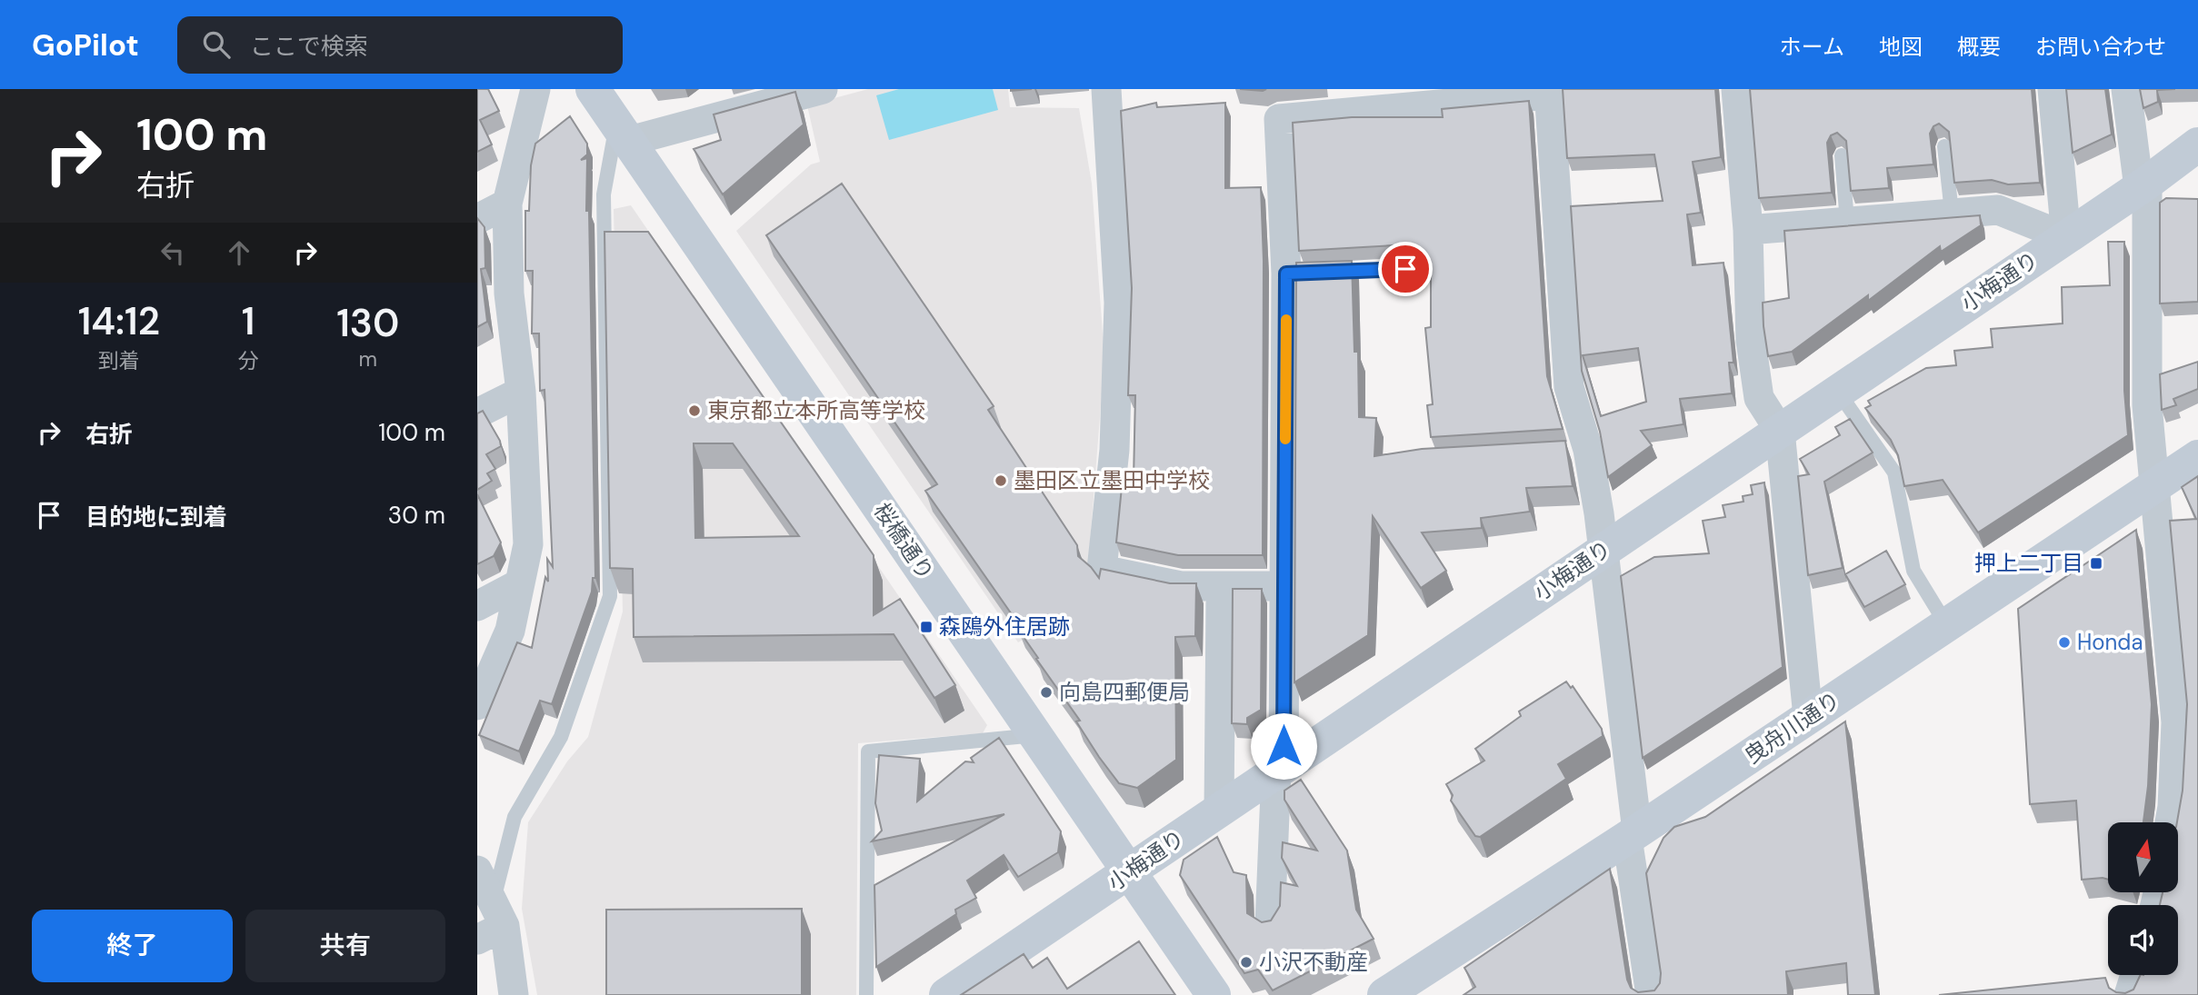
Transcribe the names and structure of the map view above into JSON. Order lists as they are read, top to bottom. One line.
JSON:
{"streets":{"street":["小梅通り","桜橋通り","曳舟川通り"]},"crossings":[["小梅通り","桜橋通り"]],"places":{"other":["東京都立本所高等学校","墨田区立墨田中学校","Honda","向島四郵便局","小沢不動産"],"transit":["押上二丁目","森鴎外住居跡"]},"north":"top","page":{"header":"GoPilot","search":"ここで検索","nav":["ホーム","地図","概要","お問い合わせ"],"turn":["100 m","右折"],"eta":["14:12","到着","1","分","130","m"],"list":[{"name":"右折","value":"100 m"},{"name":"目的地に到着","value":"30 m"}],"buttons":["終了","共有"]}}
